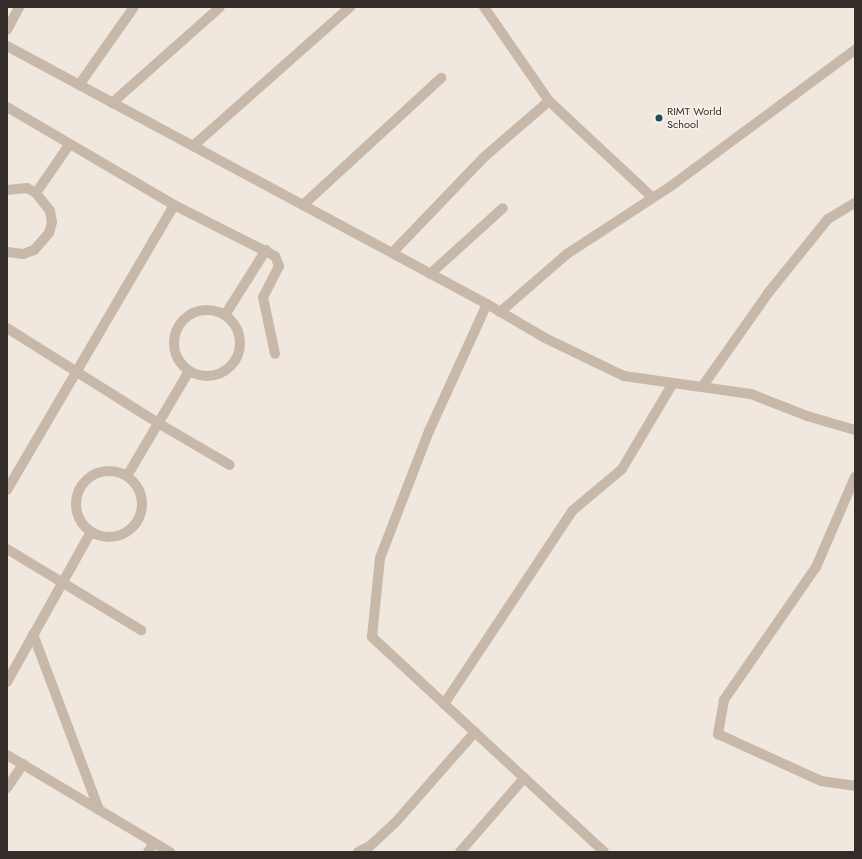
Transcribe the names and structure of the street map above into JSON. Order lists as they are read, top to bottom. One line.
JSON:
{"places":["RIMT World School"]}
